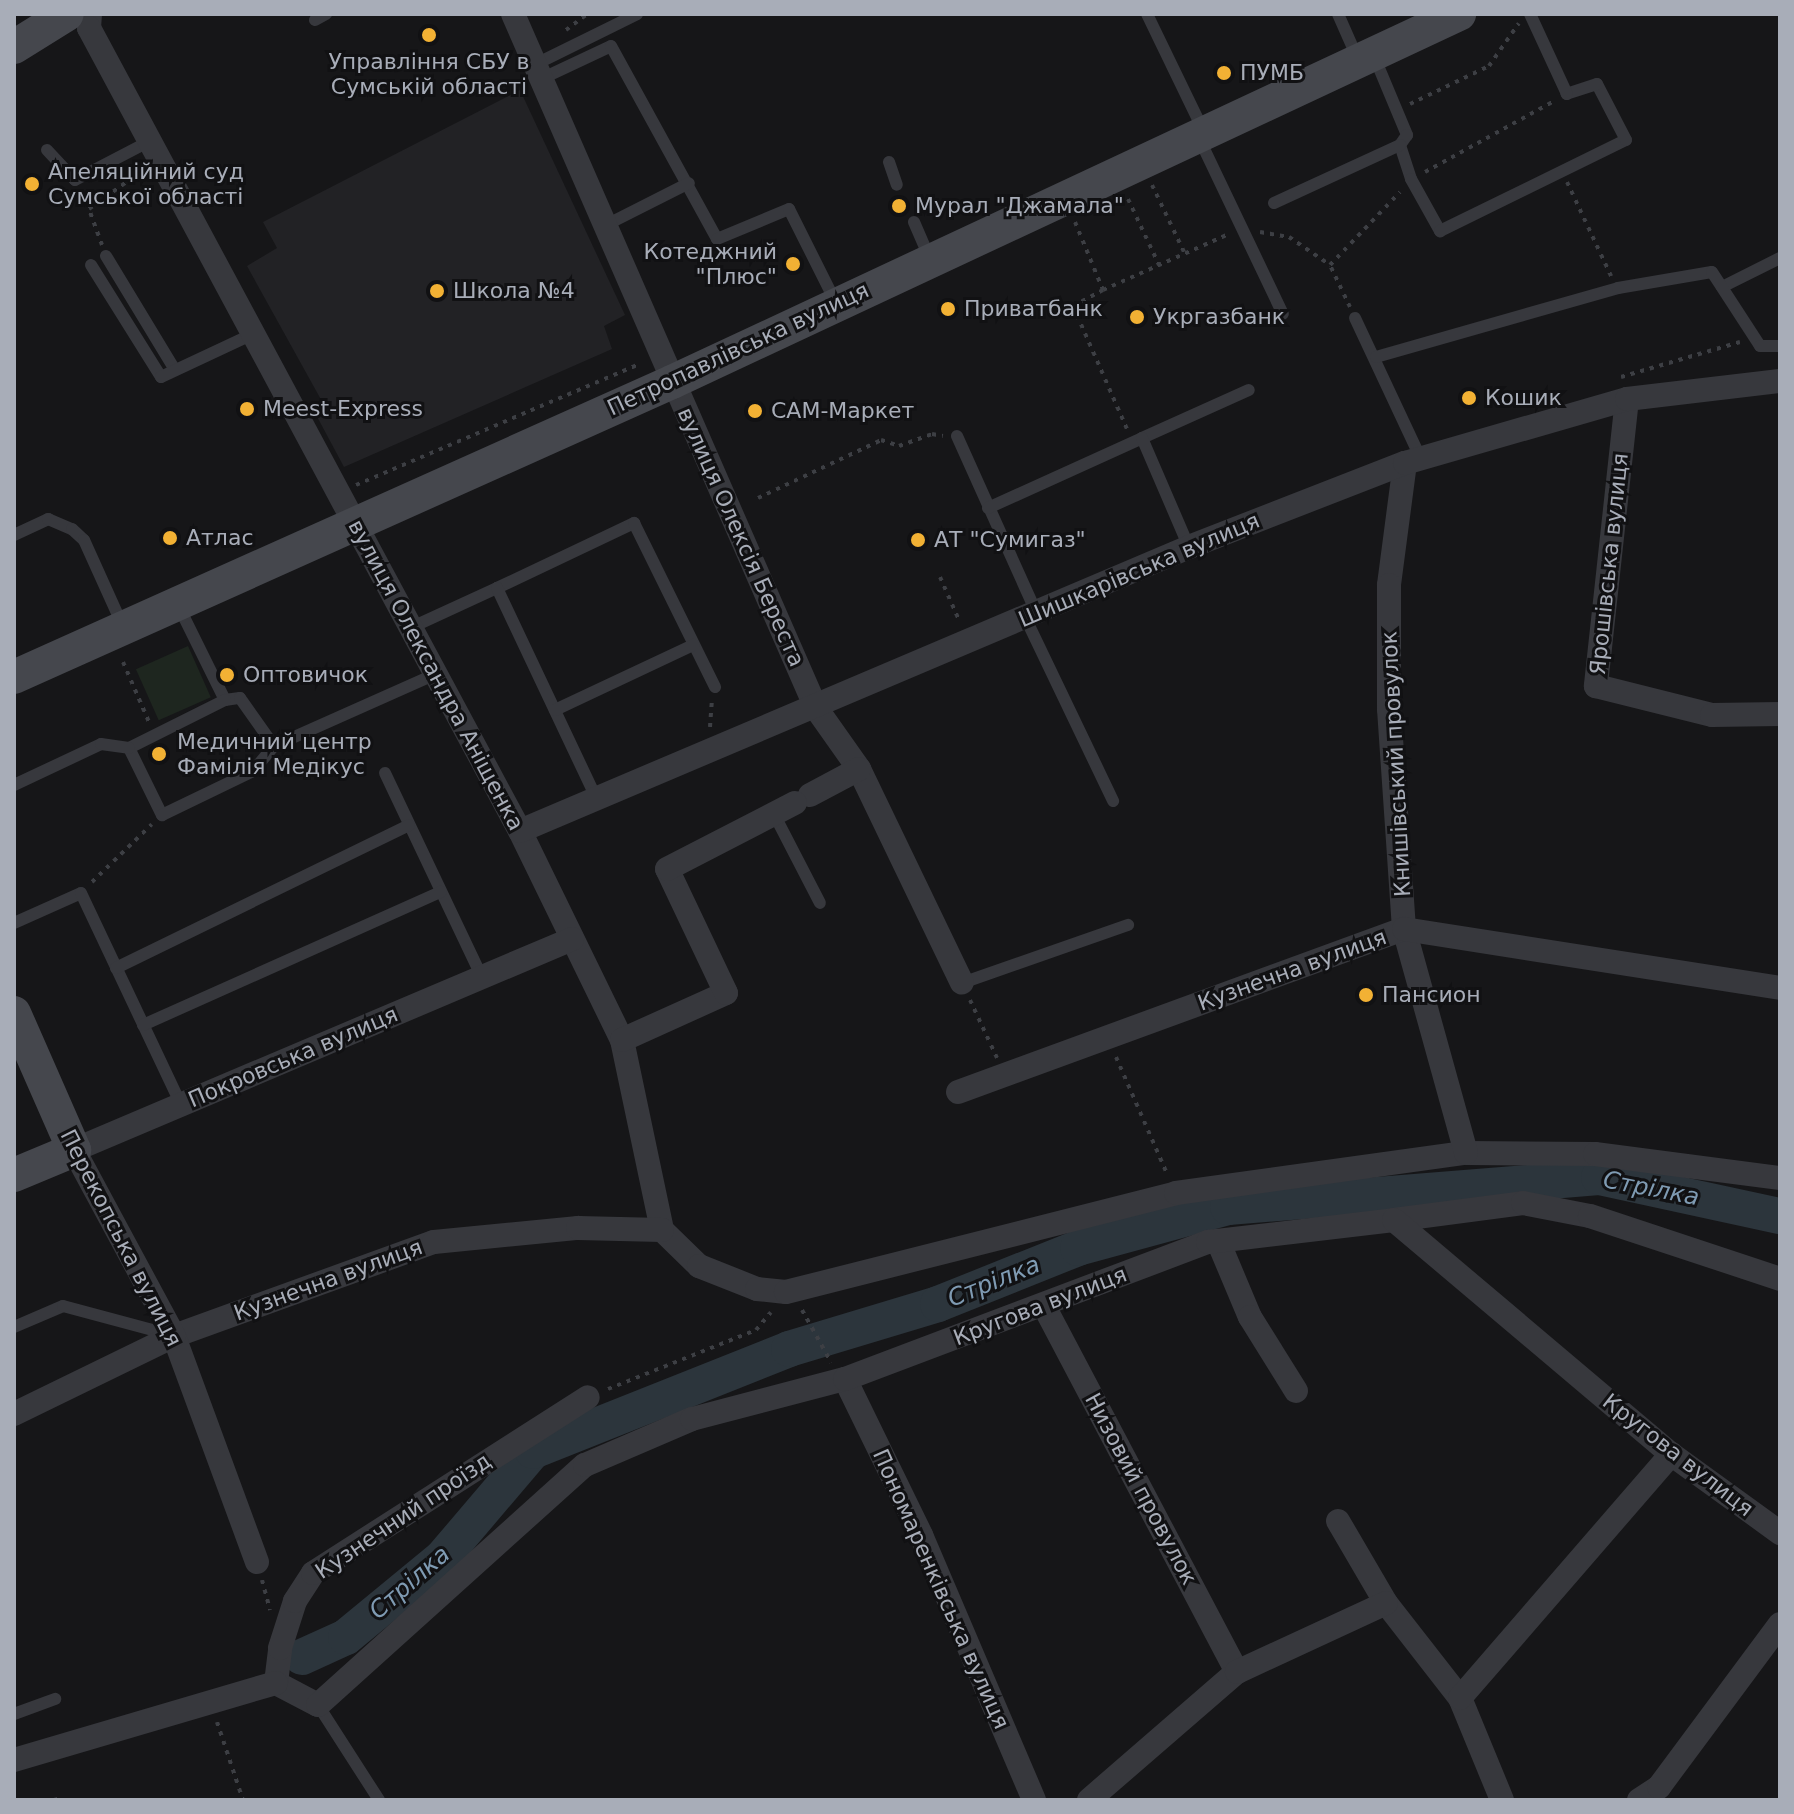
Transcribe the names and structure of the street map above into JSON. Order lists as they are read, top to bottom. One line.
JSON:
{"streets":{"main road":["Петропавлівська вулиця","Покровська вулиця","Перекопська вулиця"],"street":["вулиця Олексія Береста","Ярошівська вулиця","Шишкарівська вулиця","вулиця Олександра Аніщенка","Книшівський провулок","Кузнечна вулиця","Кругова вулиця","Низовий провулок","Кузнечний проїзд","Пономаренківська вулиця"]},"crossings":[["Петропавлівська вулиця","вулиця Олексія Береста"],["Петропавлівська вулиця","вулиця Олександра Аніщенка"],["вулиця Олексія Береста","Шишкарівська вулиця"],["Ярошівська вулиця","Шишкарівська вулиця"],["Шишкарівська вулиця","вулиця Олександра Аніщенка"],["Шишкарівська вулиця","Книшівський провулок"],["вулиця Олександра Аніщенка","Кузнечна вулиця"],["вулиця Олександра Аніщенка","Покровська вулиця"],["Книшівський провулок","Кузнечна вулиця"],["Кузнечна вулиця","Перекопська вулиця"],["Покровська вулиця","Перекопська вулиця"],["Кругова вулиця","Низовий провулок"],["Кругова вулиця","Пономаренківська вулиця"]],"water":["Стрілка"],"places":["Управління СБУ в Сумській області","ПУМБ","Апеляційний суд Сумської області","Мурал \"Джамала\"","Котеджний \"Плюс\"","Школа №4","Приватбанк","Укргазбанк","Кошик","Meest-Express","САМ-Маркет","Атлас","АТ \"Сумигаз\"","Оптовичок","Медичний центр Фамілія Медікус","Пансион"]}
